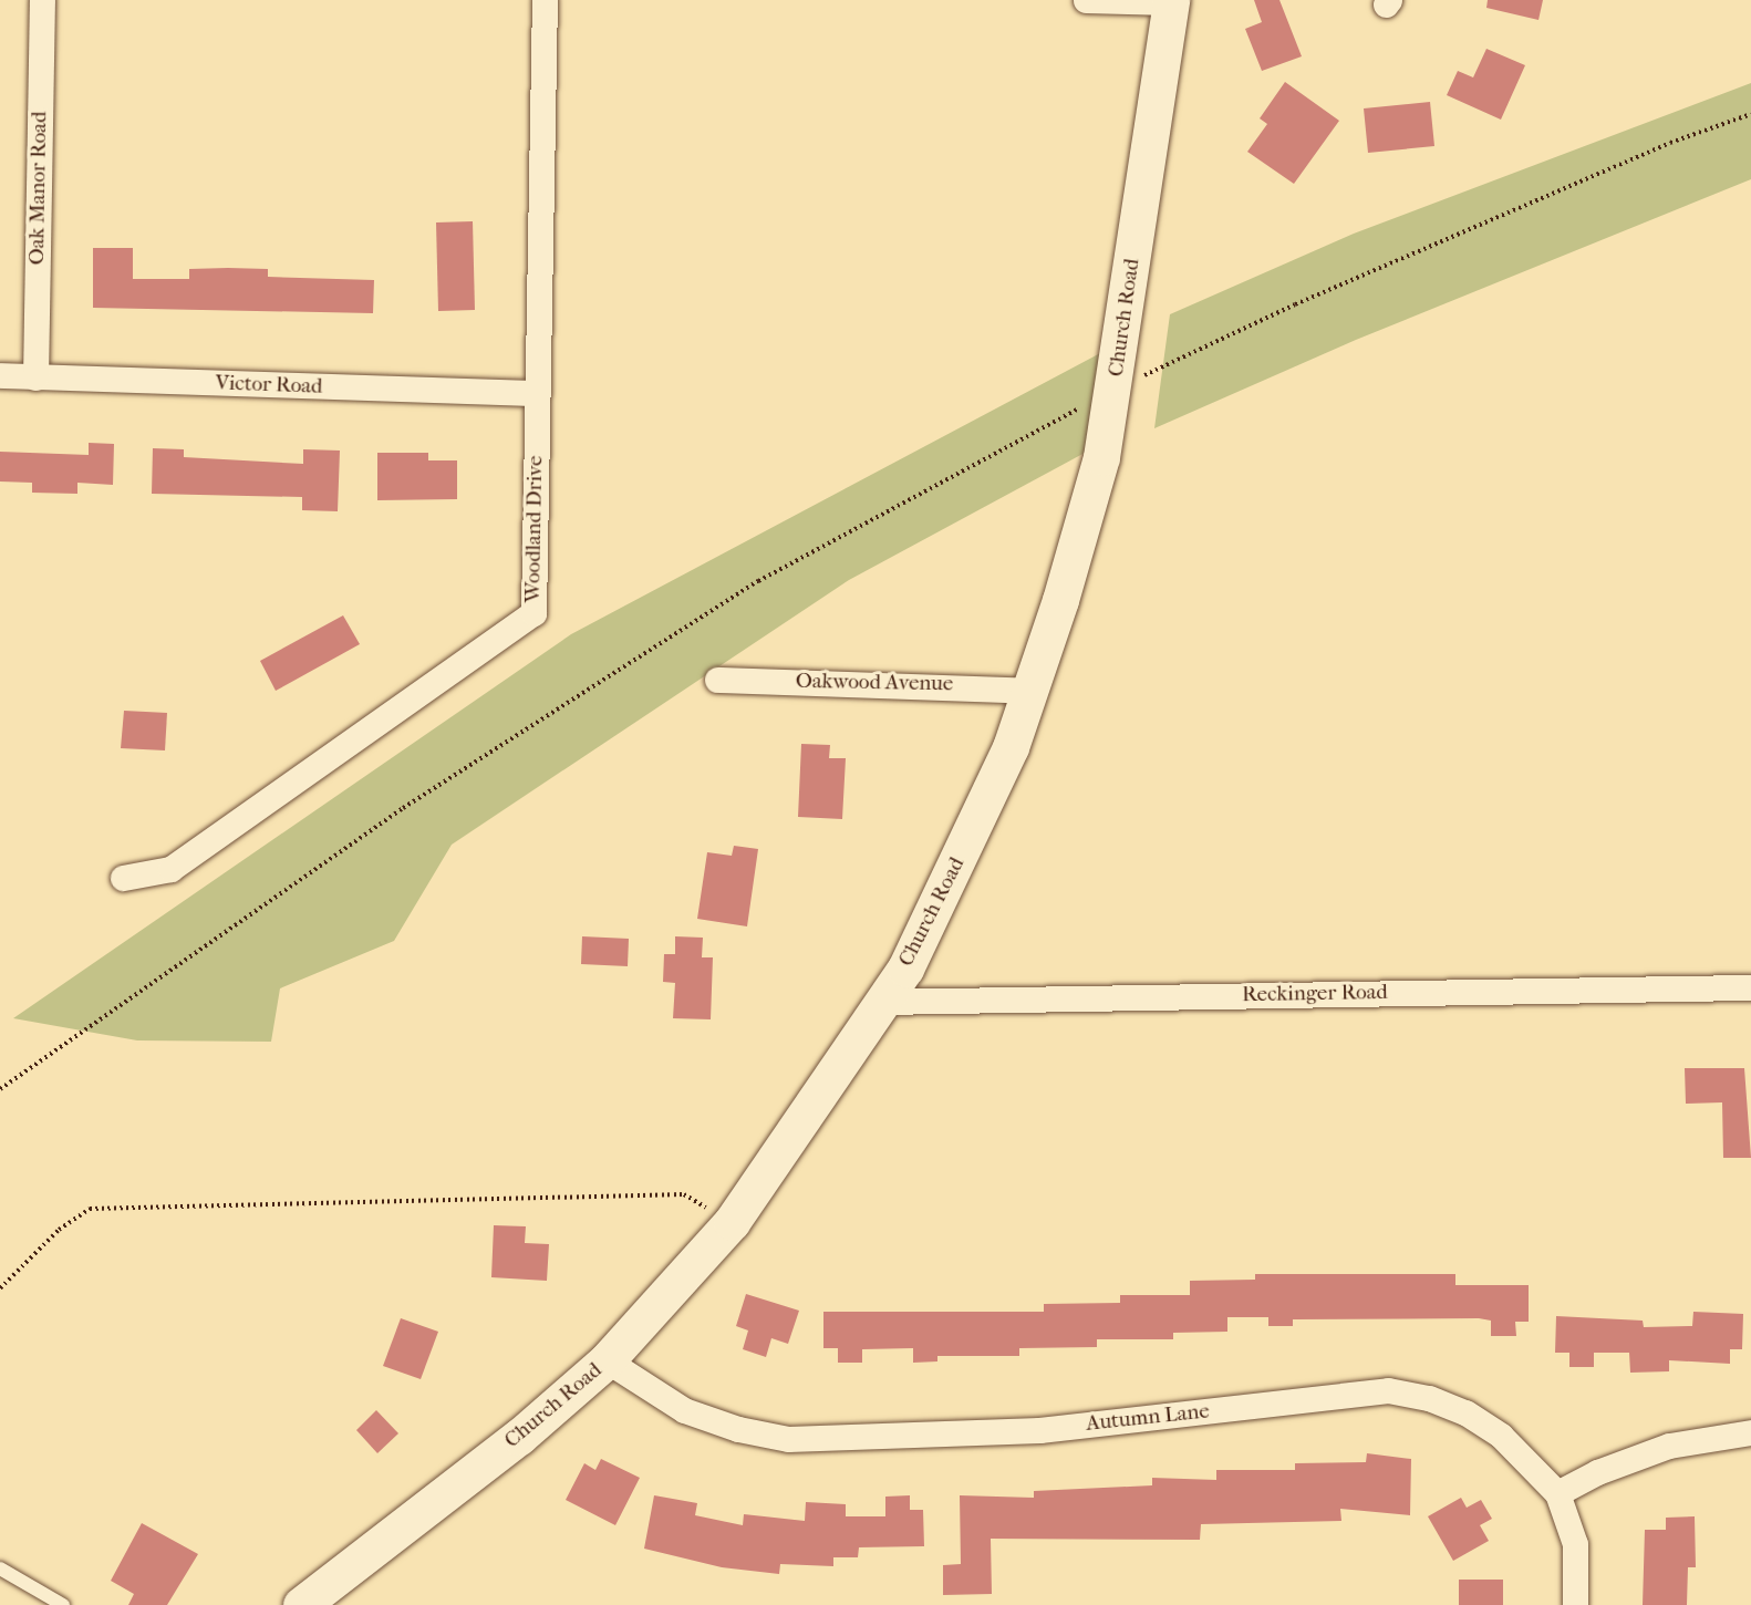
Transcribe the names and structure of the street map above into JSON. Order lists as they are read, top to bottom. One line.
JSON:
{"streets":{"street":["Oak Manor Road","Church Road","Victor Road","Woodland Drive","Oakwood Avenue","Reckinger Road","Autumn Lane"]},"crossings":[["Oak Manor Road","Victor Road"],["Church Road","Oakwood Avenue"],["Church Road","Reckinger Road"],["Church Road","Autumn Lane"],["Victor Road","Woodland Drive"]]}
